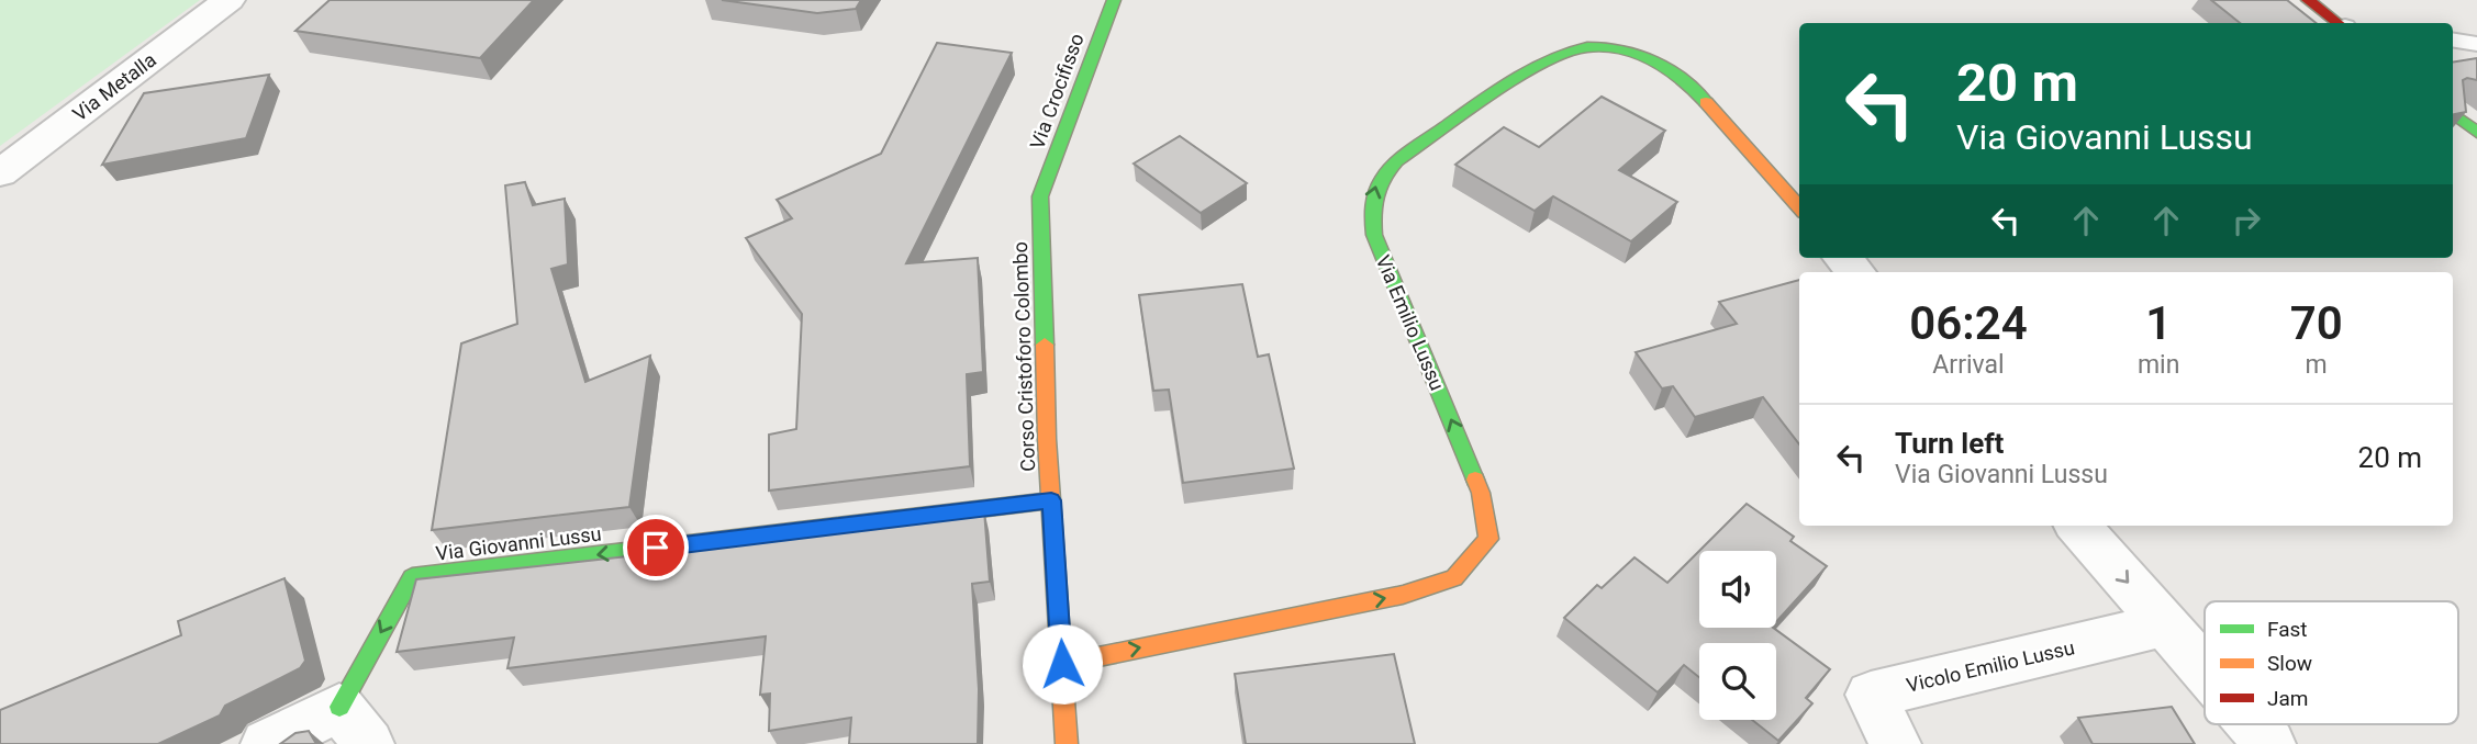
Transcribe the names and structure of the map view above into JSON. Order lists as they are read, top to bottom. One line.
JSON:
{"streets":{"street":["Via Metalla","Via Crocifisso","Via Emilio Lussu","Corso Cristoforo Colombo","Via Giovanni Lussu","Vicolo Emilio Lussu"]},"crossings":[["Via Crocifisso","Corso Cristoforo Colombo"],["Via Emilio Lussu","Corso Cristoforo Colombo"],["Corso Cristoforo Colombo","Via Giovanni Lussu"]],"one_way":["Via Giovanni Lussu"],"legend":["Fast","Slow","Jam"],"page":{"turn":["20 m","Via Giovanni Lussu"],"eta":["06:24","Arrival","1","min","70","m"],"list":[{"name":"Turn left","note":"Via Giovanni Lussu","value":"20 m"}]}}
